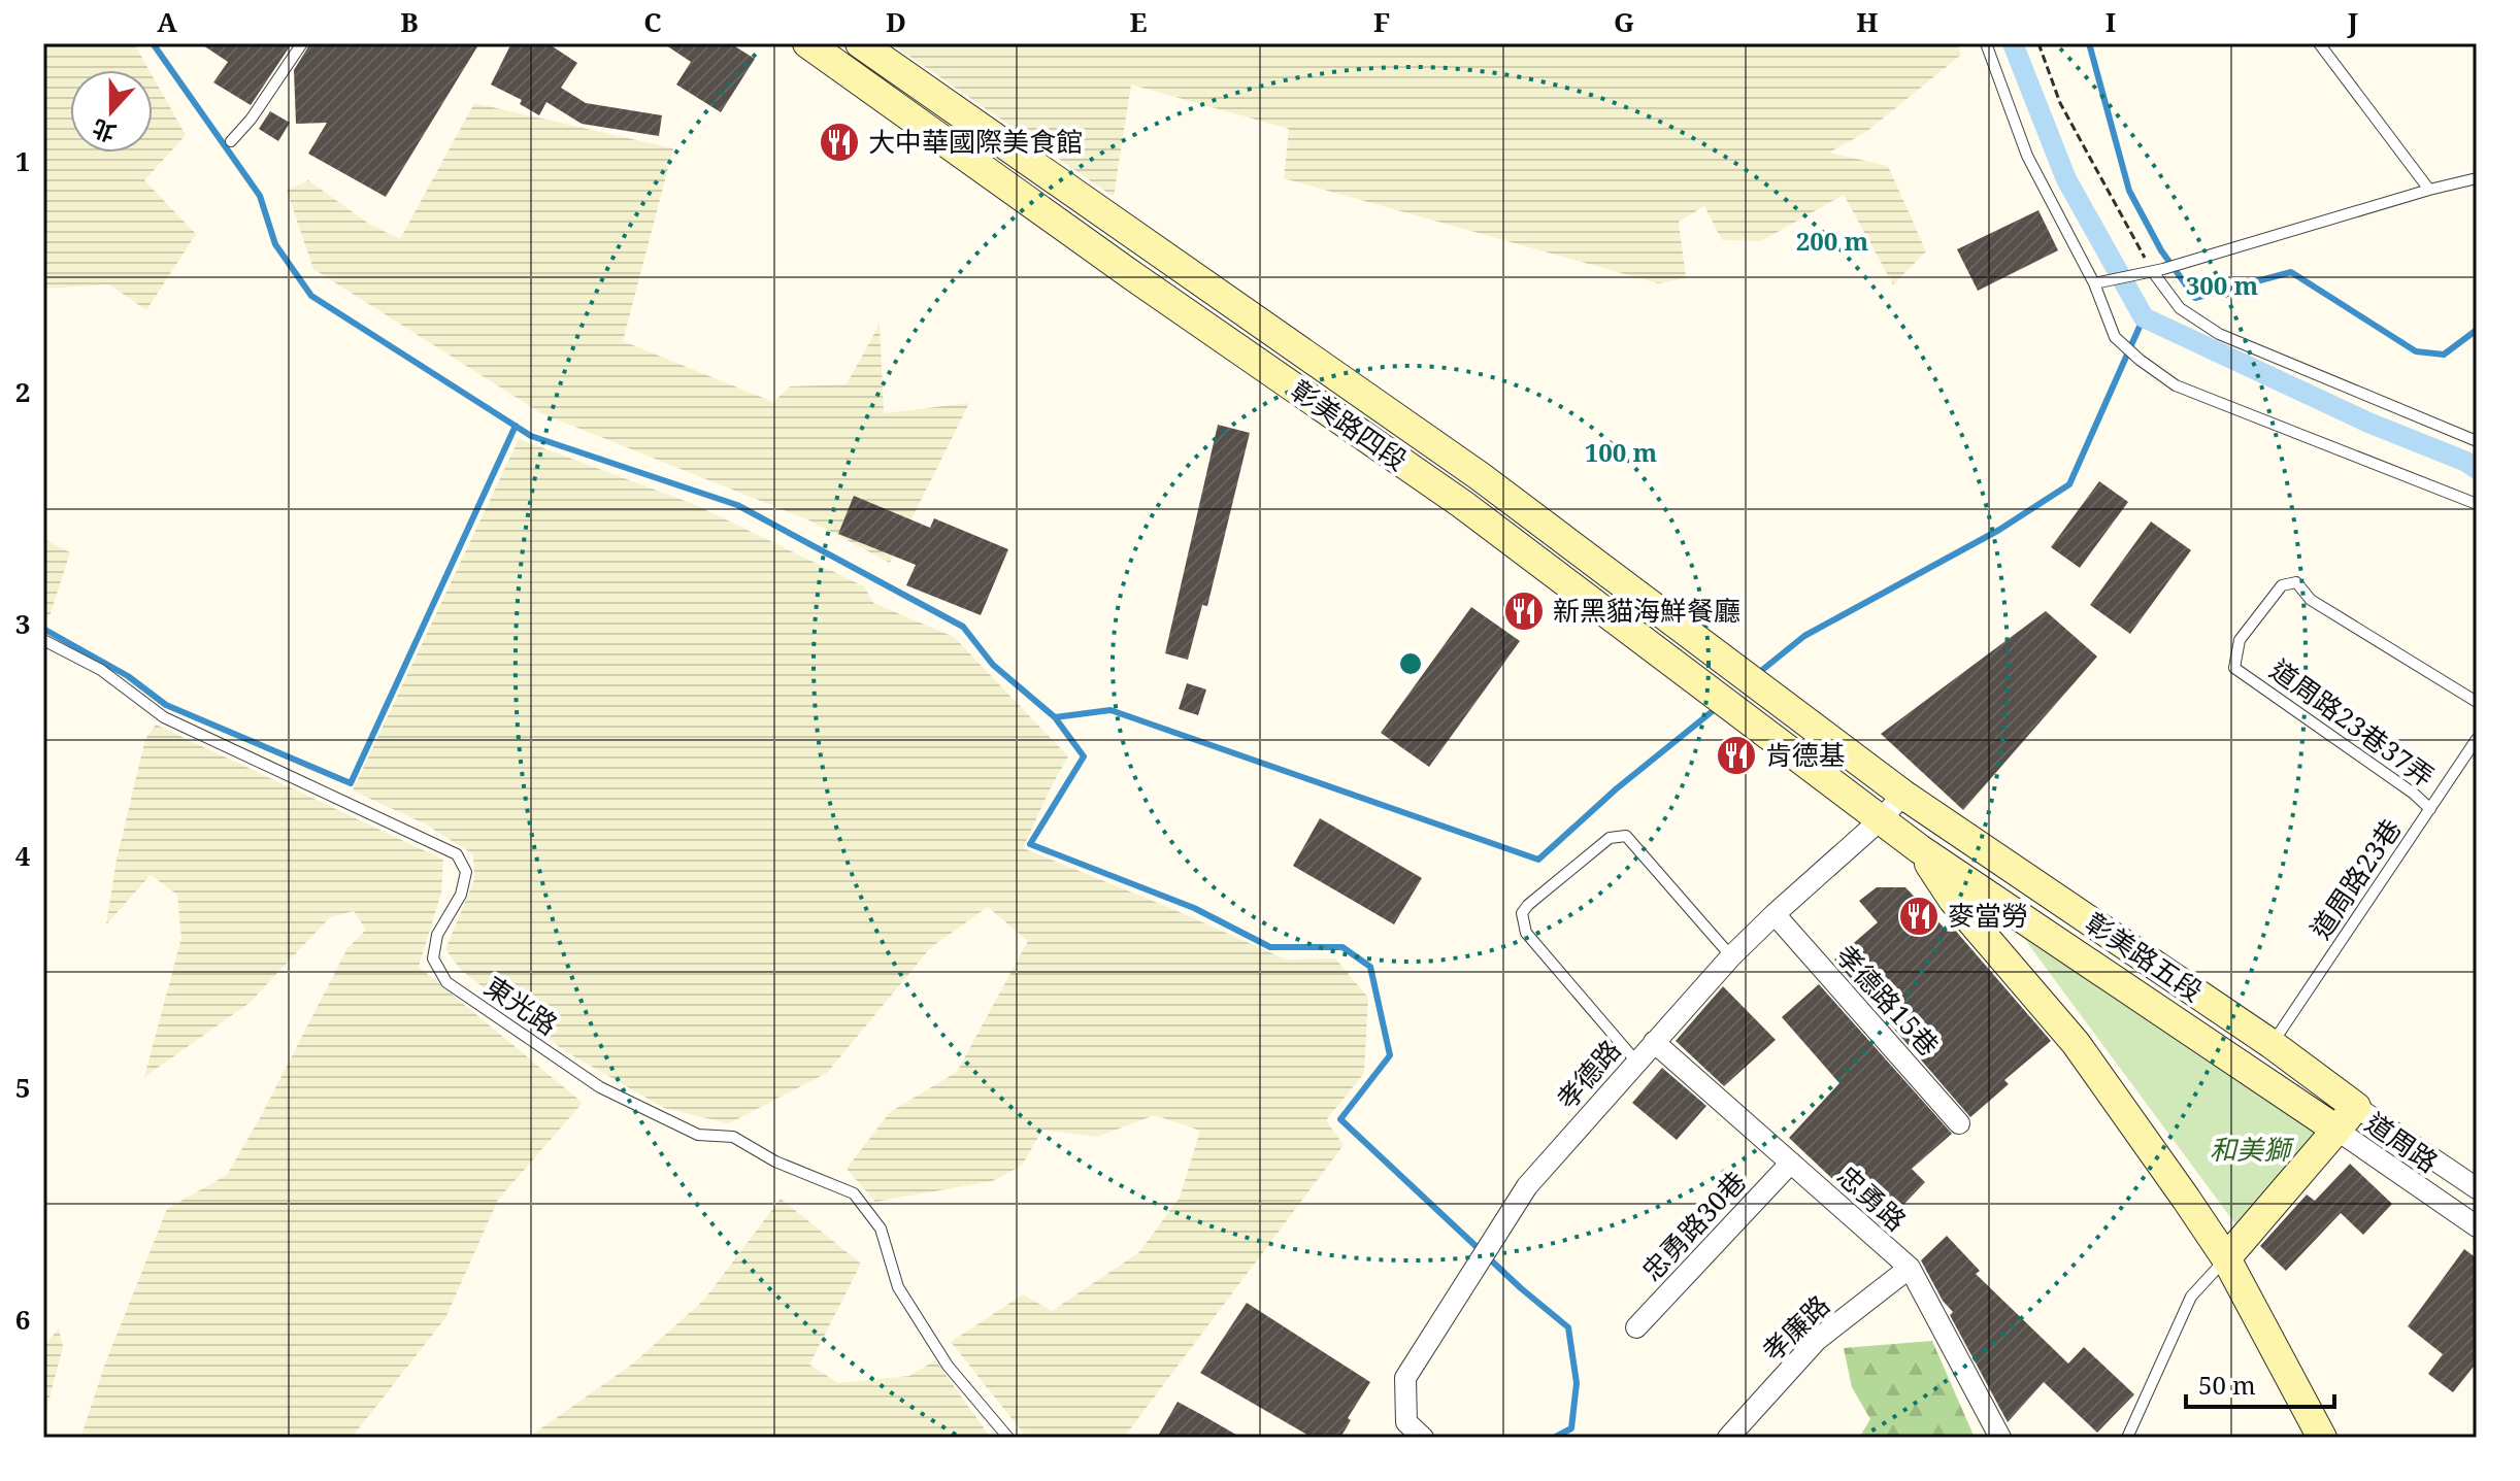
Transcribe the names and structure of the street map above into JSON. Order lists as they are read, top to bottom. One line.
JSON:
{"streets":{"main road":["彰美路四段","彰美路五段"],"street":["孝德路15巷","孝德路","道周路","忠勇路","忠勇路30巷","孝廉路"],"lane":["道周路23巷37弄","道周路23巷","東光路"]},"crossings":[["彰美路四段","彰美路五段"],["彰美路四段","孝德路"],["道周路23巷37弄","道周路23巷"],["道周路23巷","彰美路五段"],["彰美路五段","孝德路"],["彰美路五段","道周路"],["孝德路15巷","孝德路"],["孝德路","忠勇路"],["忠勇路","忠勇路30巷"],["忠勇路","孝廉路"]],"parks":["和美獅"],"places":{"restaurant":["大中華國際美食館","新黑貓海鮮餐廳","肯德基","麥當勞"]},"scale_bar":"50 m","north":"bottom","grid":{"columns":["A","B","C","D","E","F","G","H","I","J"],"rows":["1","2","3","4","5","6"]},"rings":["200 m","300 m","100 m"]}
